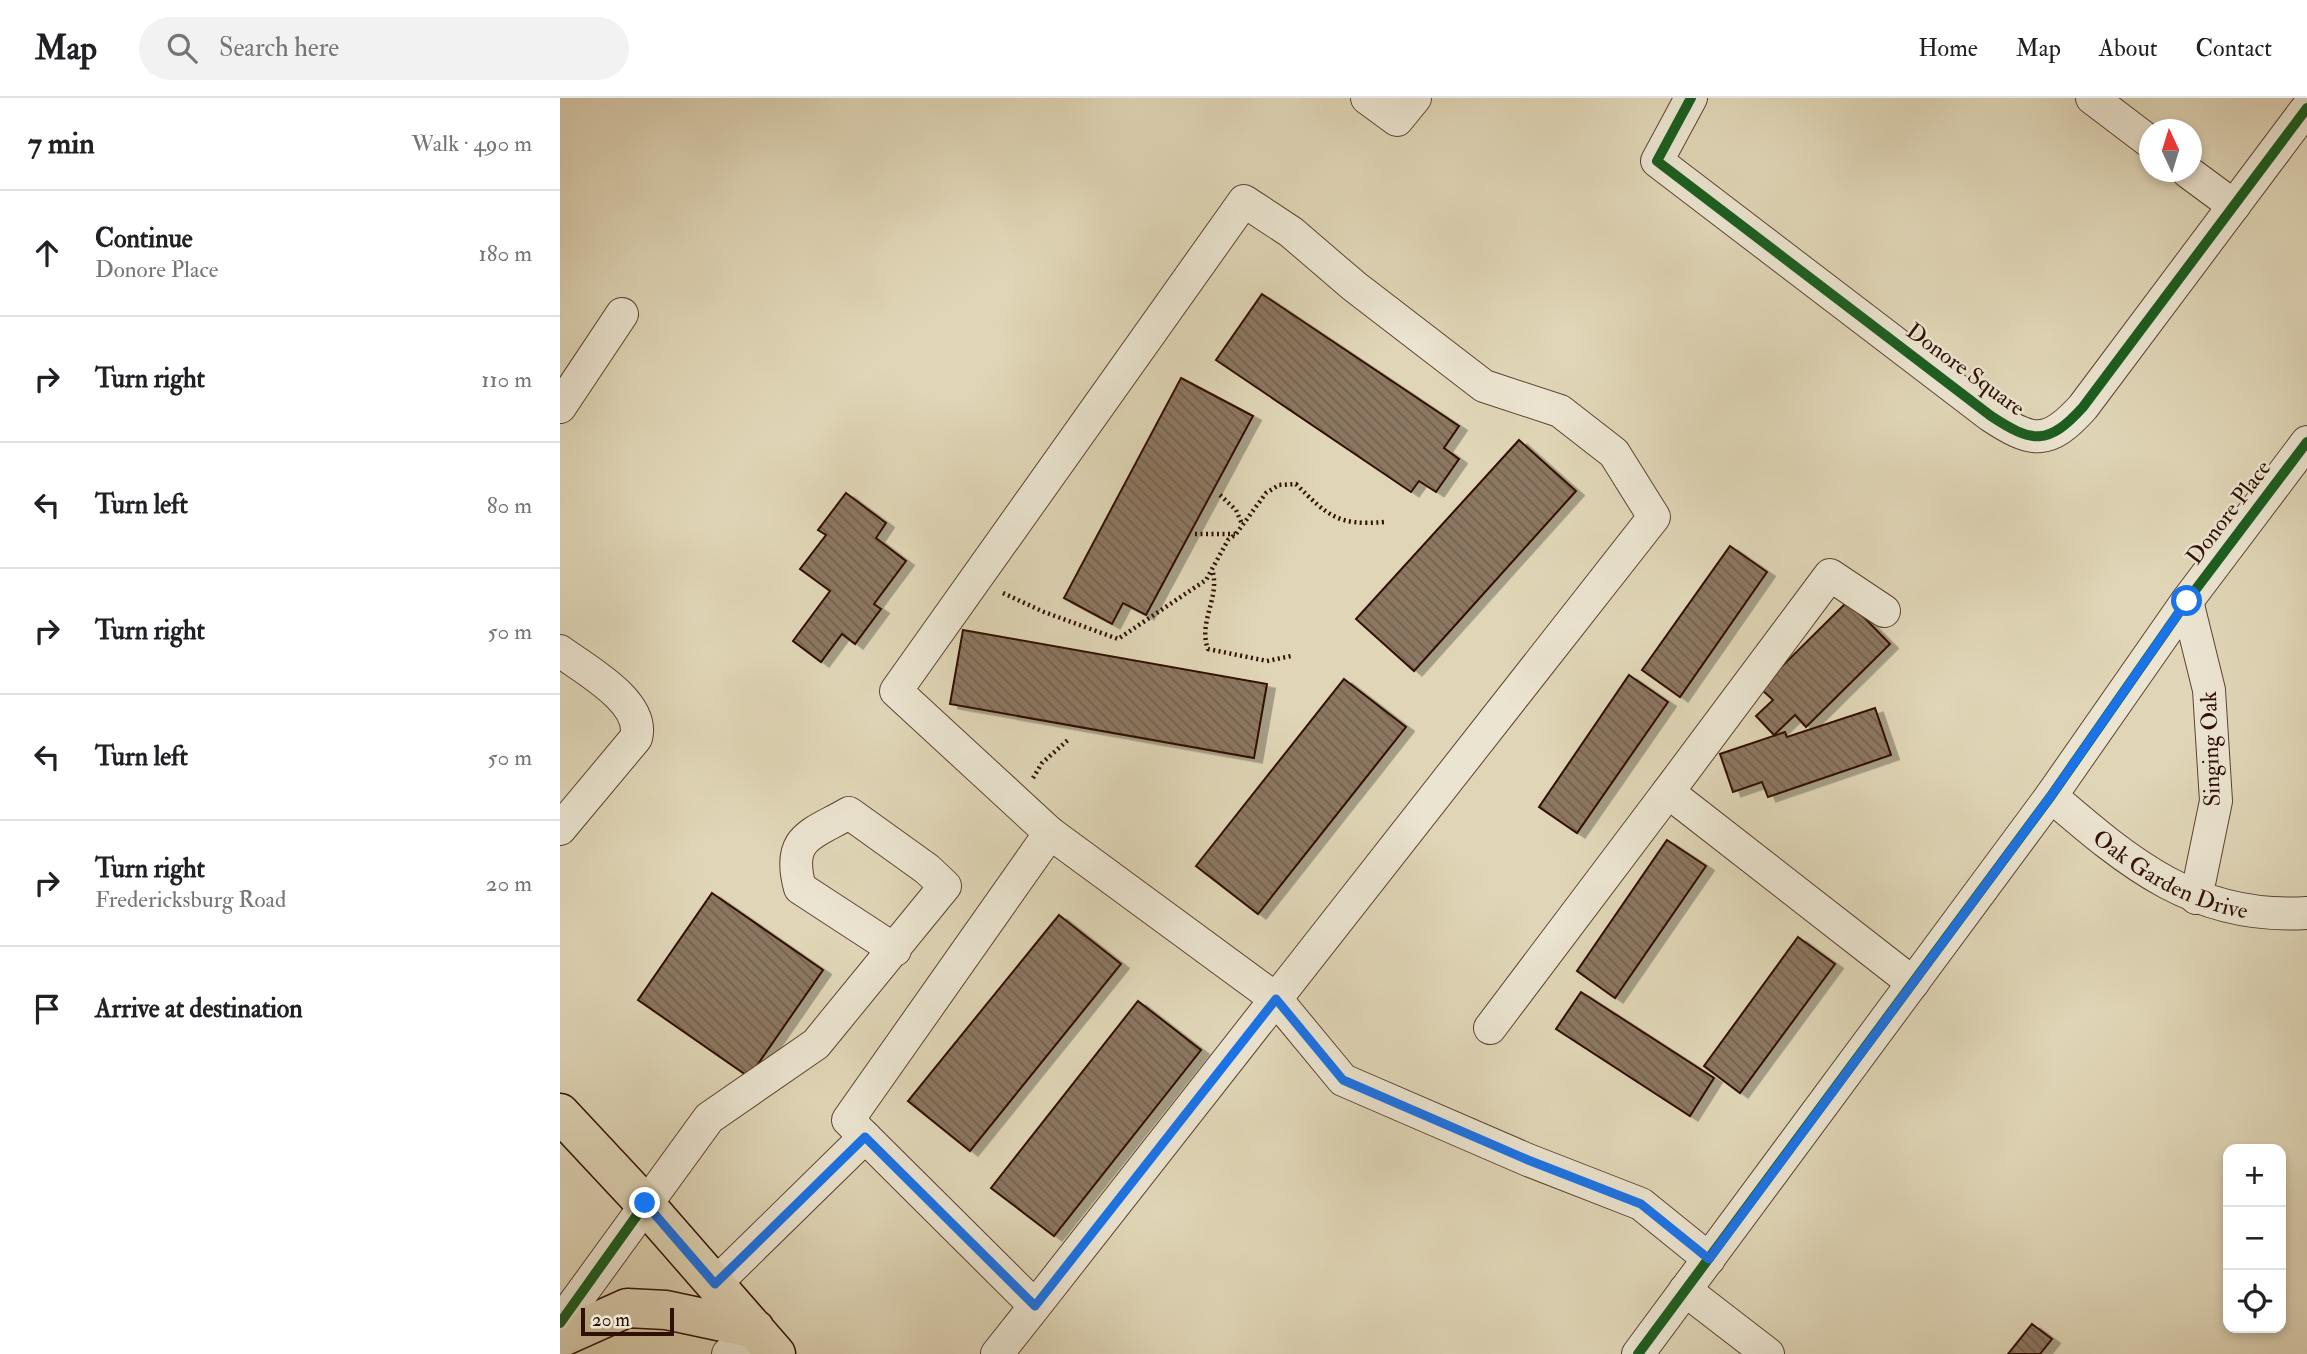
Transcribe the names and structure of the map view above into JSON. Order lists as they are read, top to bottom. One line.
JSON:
{"streets":{"street":["Donore Square","Donore Place","Singing Oak","Oak Garden Drive"]},"crossings":[["Donore Place","Singing Oak"],["Donore Place","Oak Garden Drive"],["Singing Oak","Oak Garden Drive"]],"scale_bar":"20 m","north":"top","page":{"header":"Map","search":"Search here","nav":["Home","Map","About","Contact"],"heading":["7 min","Walk · 490 m"],"list":[["Continue","Donore Place","180 m"],["Turn right","110 m"],["Turn left","80 m"],["Turn right","50 m"],["Turn left","50 m"],["Turn right","Fredericksburg Road","20 m"],"Arrive at destination"],"map_buttons":["+","−"],"scale":"20 m"}}
